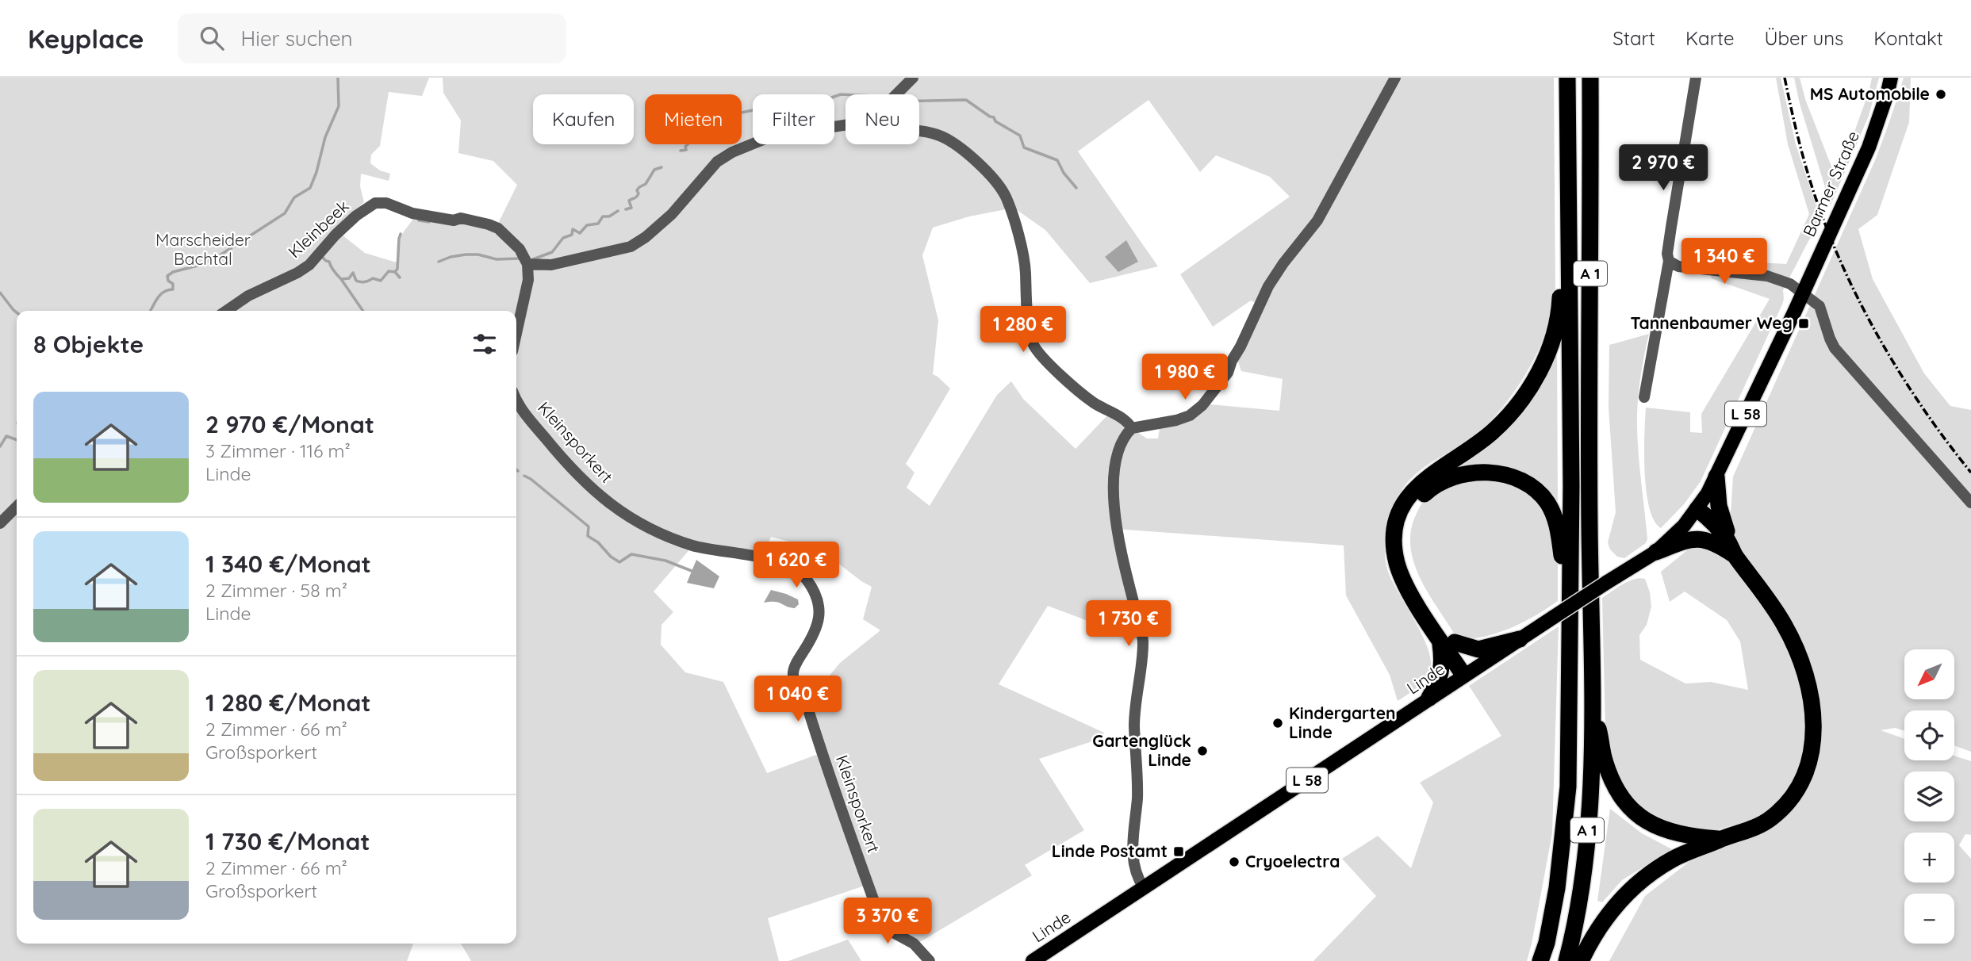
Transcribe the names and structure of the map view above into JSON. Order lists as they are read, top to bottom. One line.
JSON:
{"streets":{"highway":["A 1"],"main road":["Barmer Straße","L 58","Linde"],"street":["Kleinbeek","Kleinsporkert"]},"crossings":[["Barmer Straße","Linde"]],"parks":["Marscheider Bachtal"],"places":{"other":["MS Automobile","Kindergarten Linde","Gartenglück Linde","Cryoelectra"],"transit":["Tannenbaumer Weg","Linde Postamt"]},"north":"bottom left","page":{"header":"Keyplace","search":"Hier suchen","nav":["Start","Karte","Über uns","Kontakt"],"chip":["Kaufen","Mieten","Filter","Neu"],"price":["2 970 €","1 340 €","1 280 €","1 980 €","1 620 €","1 730 €","1 040 €","3 370 €"],"heading":"8 Objekte","list":[{"name":"2 970 €/Monat","note":"3 Zimmer · 116 m² · Linde"},{"name":"1 340 €/Monat","note":"2 Zimmer · 58 m² · Linde"},{"name":"1 280 €/Monat","note":"2 Zimmer · 66 m² · Großsporkert"},{"name":"1 730 €/Monat","note":"2 Zimmer · 66 m² · Großsporkert"}],"map_buttons":["+","−"]}}
